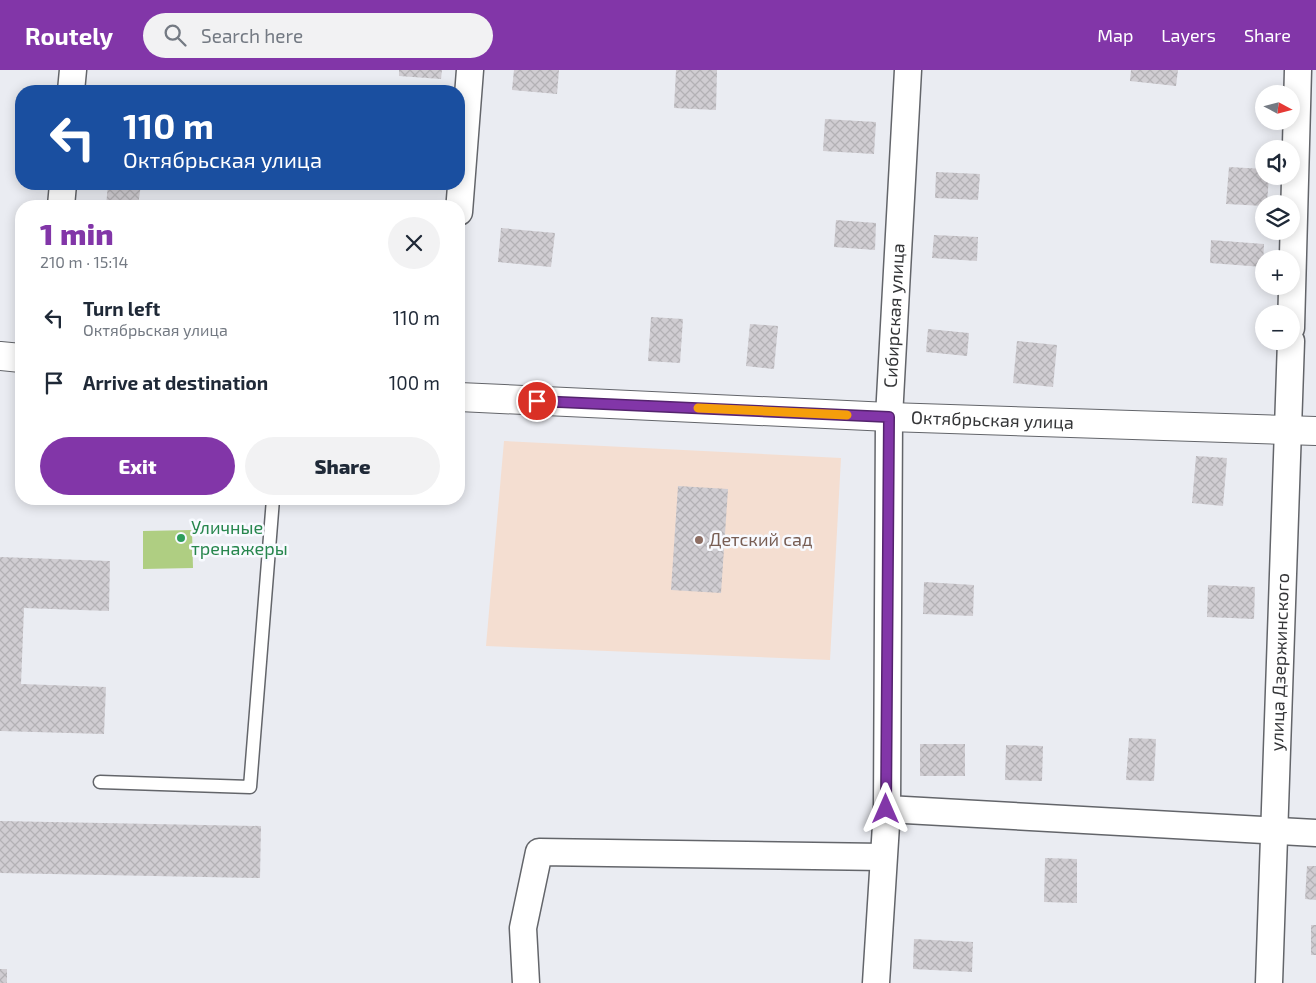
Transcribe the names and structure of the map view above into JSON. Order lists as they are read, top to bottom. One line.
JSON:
{"streets":{"street":["Сибирская улица","Октябрьская улица","улица Дзержинского"]},"crossings":[["Сибирская улица","Октябрьская улица"],["Октябрьская улица","улица Дзержинского"]],"places":["Уличные тренажеры","Детский сад"],"north":"right","page":{"header":"Routely","search":"Search here","nav":["Map","Layers","Share"],"map_buttons":["+","−"],"turn":["110 m","Октябрьская улица"],"heading":["1 min","210 m · 15:14"],"list":[{"name":"Turn left","note":"Октябрьская улица","value":"110 m"},{"name":"Arrive at destination","value":"100 m"}],"buttons":["Exit","Share"]}}
